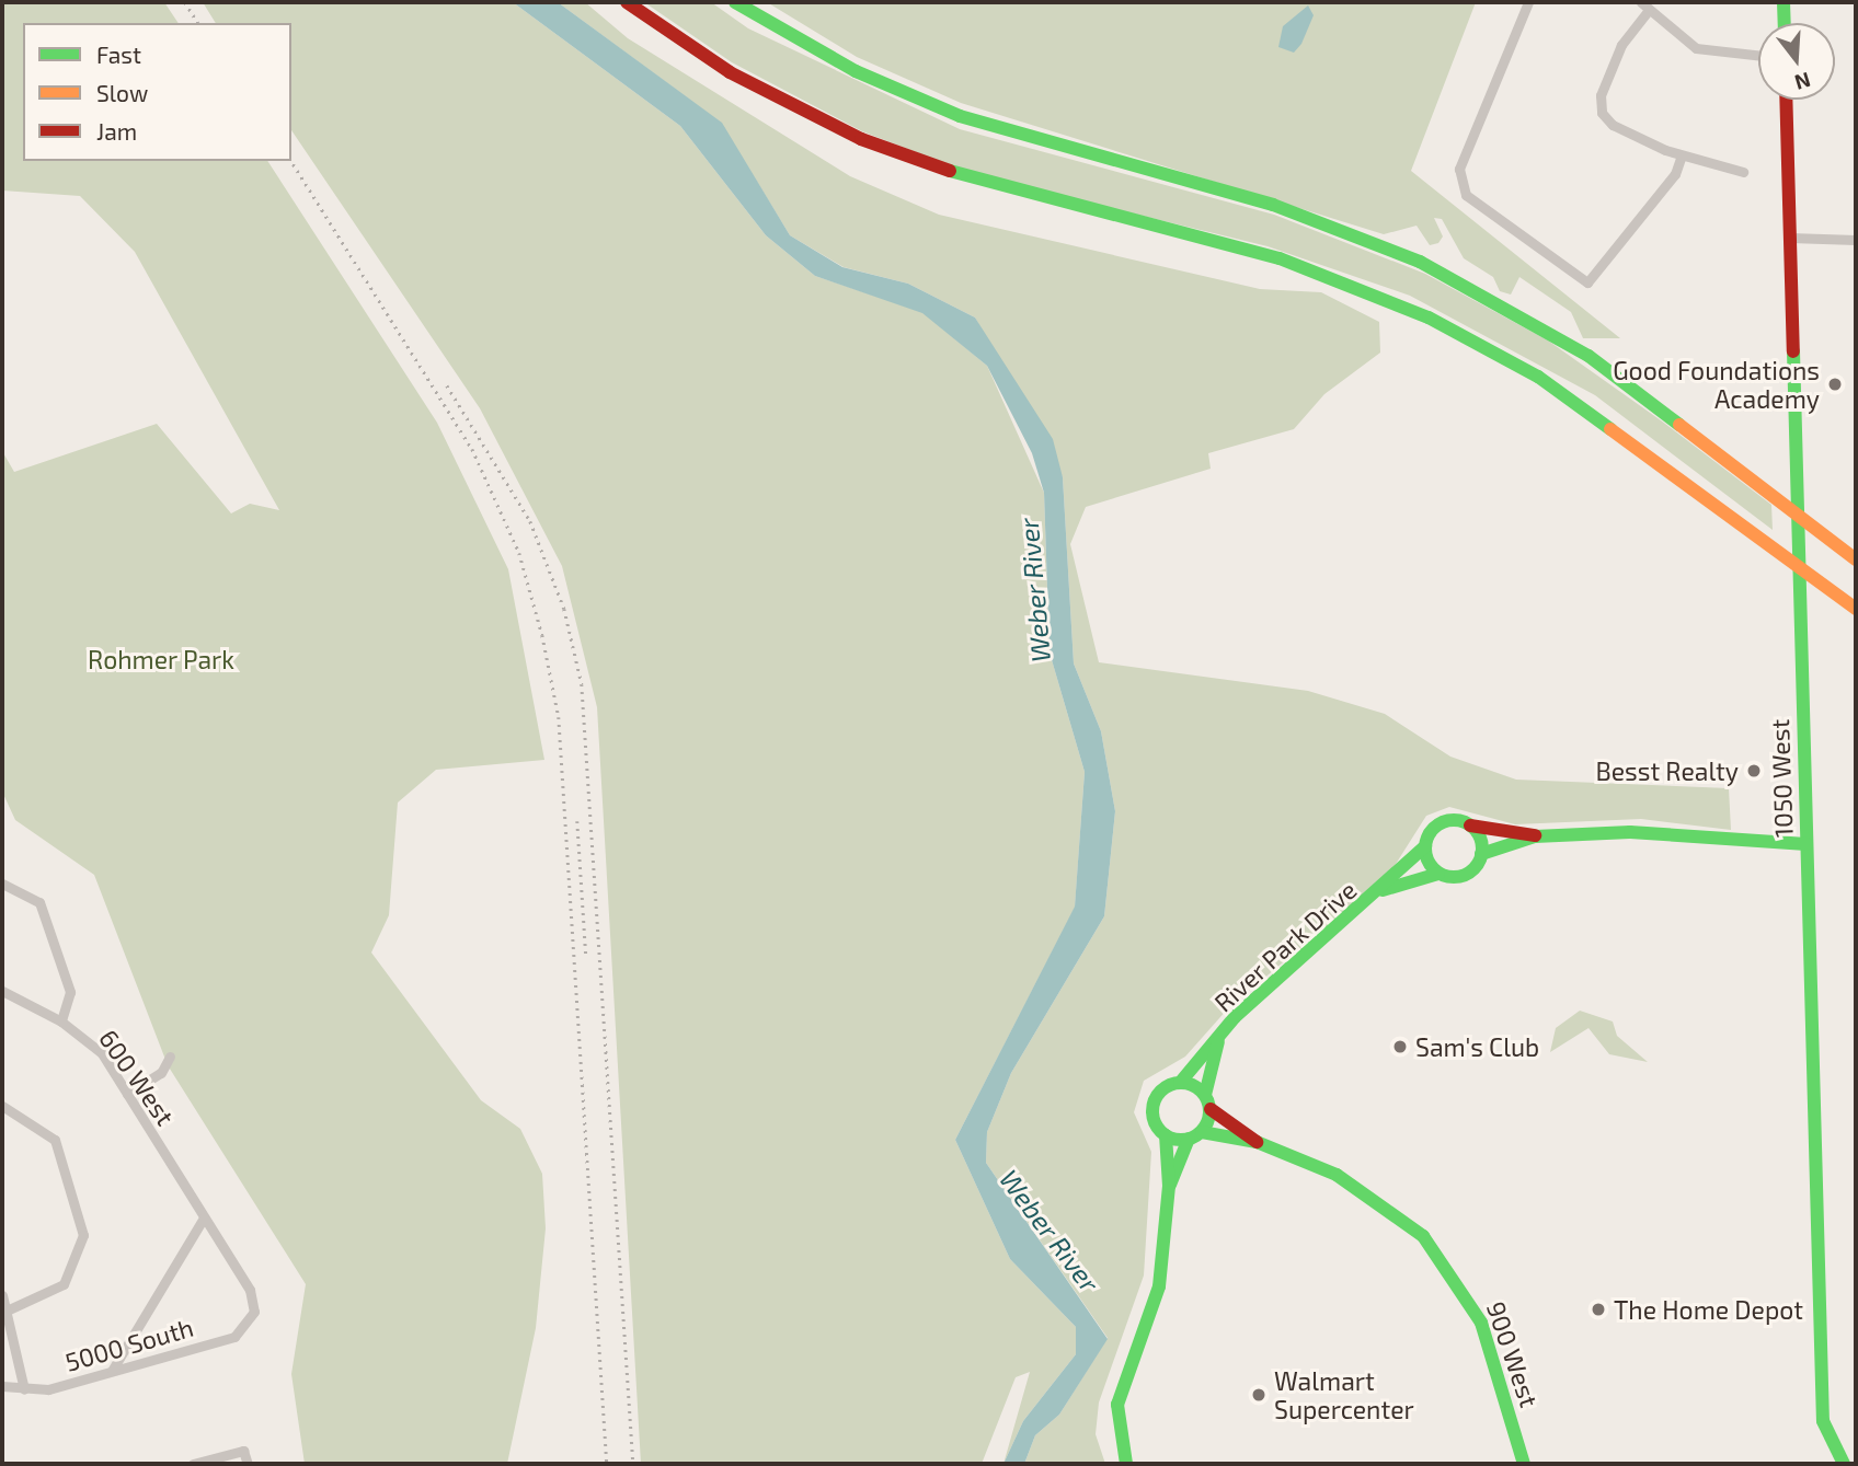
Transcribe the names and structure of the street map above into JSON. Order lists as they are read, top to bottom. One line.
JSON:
{"streets":{"main road":["1050 West","River Park Drive","900 West"],"street":["600 West","5000 South"]},"crossings":[["River Park Drive","900 West"],["600 West","5000 South"]],"water":["Weber River"],"parks":["Rohmer Park"],"places":["Good Foundations Academy","Besst Realty","Sam's Club","The Home Depot","Walmart Supercenter"],"legend":["Fast","Slow","Jam"],"north":"bottom"}
